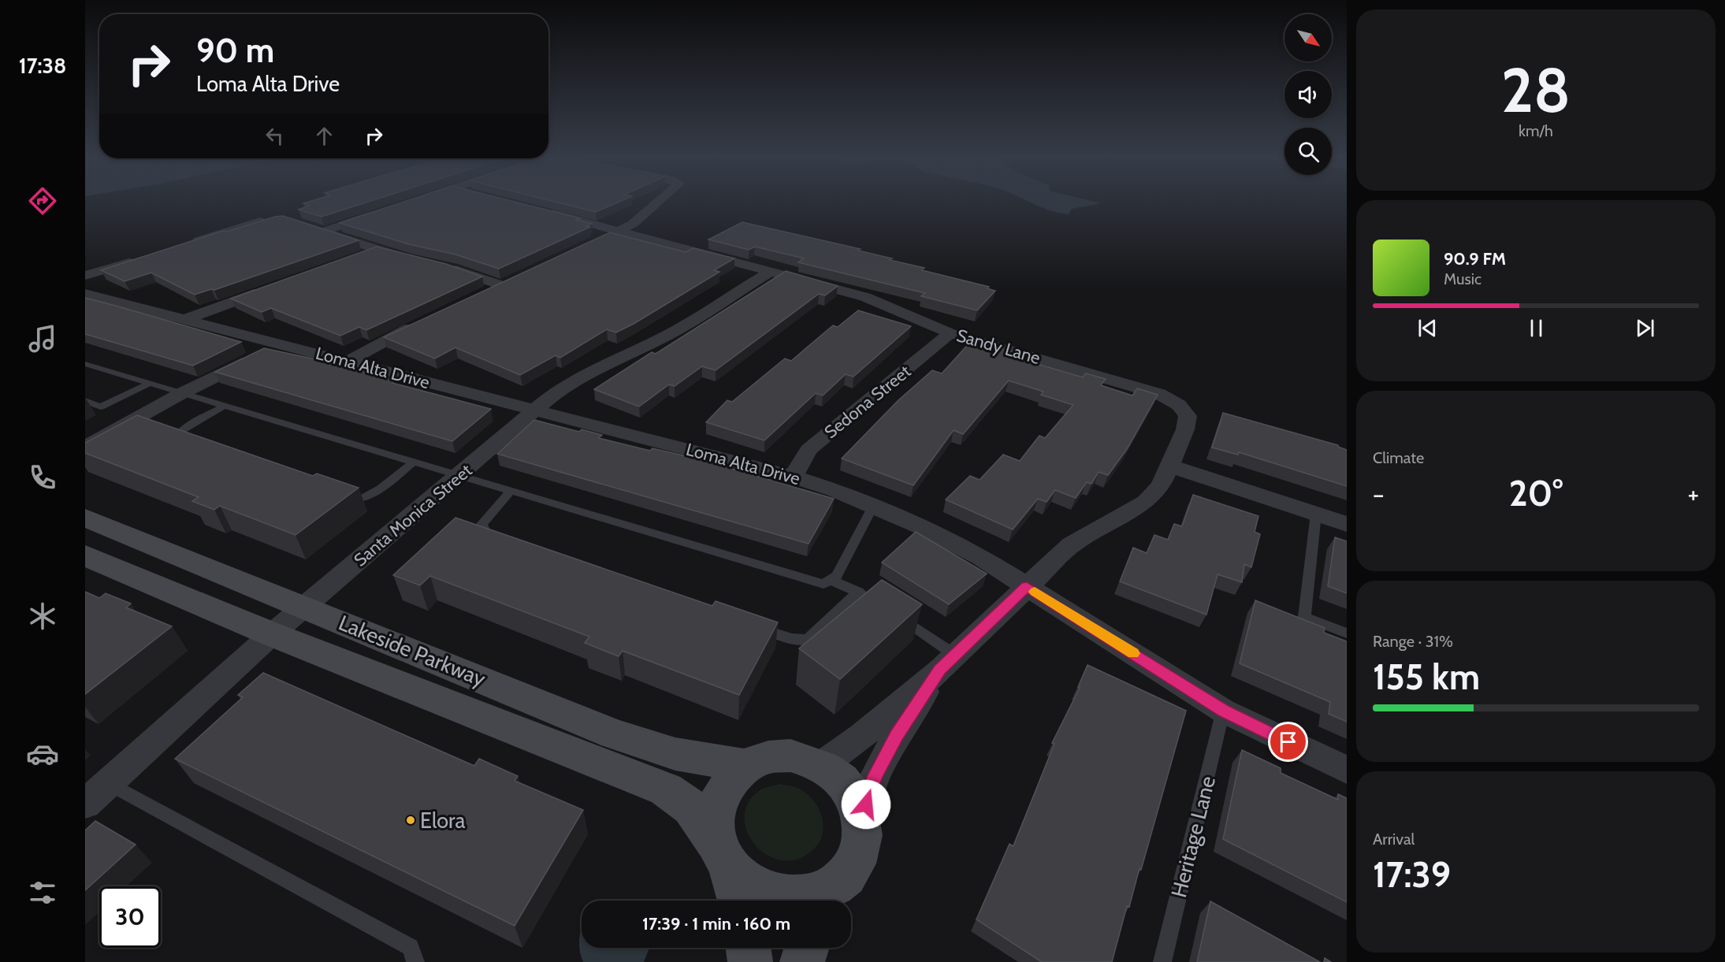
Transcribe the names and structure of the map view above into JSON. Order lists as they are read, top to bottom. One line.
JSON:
{"streets":{"street":["Sandy Lane","Loma Alta Drive","Sedona Street","Santa Monica Street","Lakeside Parkway"],"lane":["Heritage Lane"]},"crossings":[["Sandy Lane","Loma Alta Drive"],["Sandy Lane","Sedona Street"],["Sandy Lane","Santa Monica Street"],["Sandy Lane","Lakeside Parkway"],["Loma Alta Drive","Sedona Street"],["Loma Alta Drive","Santa Monica Street"],["Loma Alta Drive","Heritage Lane"],["Santa Monica Street","Lakeside Parkway"]],"places":["Elora"],"north":"bottom right","page":{"tabs":"17:38","tile":[["28","km/h"],"Climate",["Range · 31%","155 km"],["Arrival","17:39"]],"turn":["90 m","Loma Alta Drive"],"song":["90.9 FM","Music"],"heat":["−","20°","+"],"limit":"30","trip":"17:39 · 1 min · 160 m"}}
